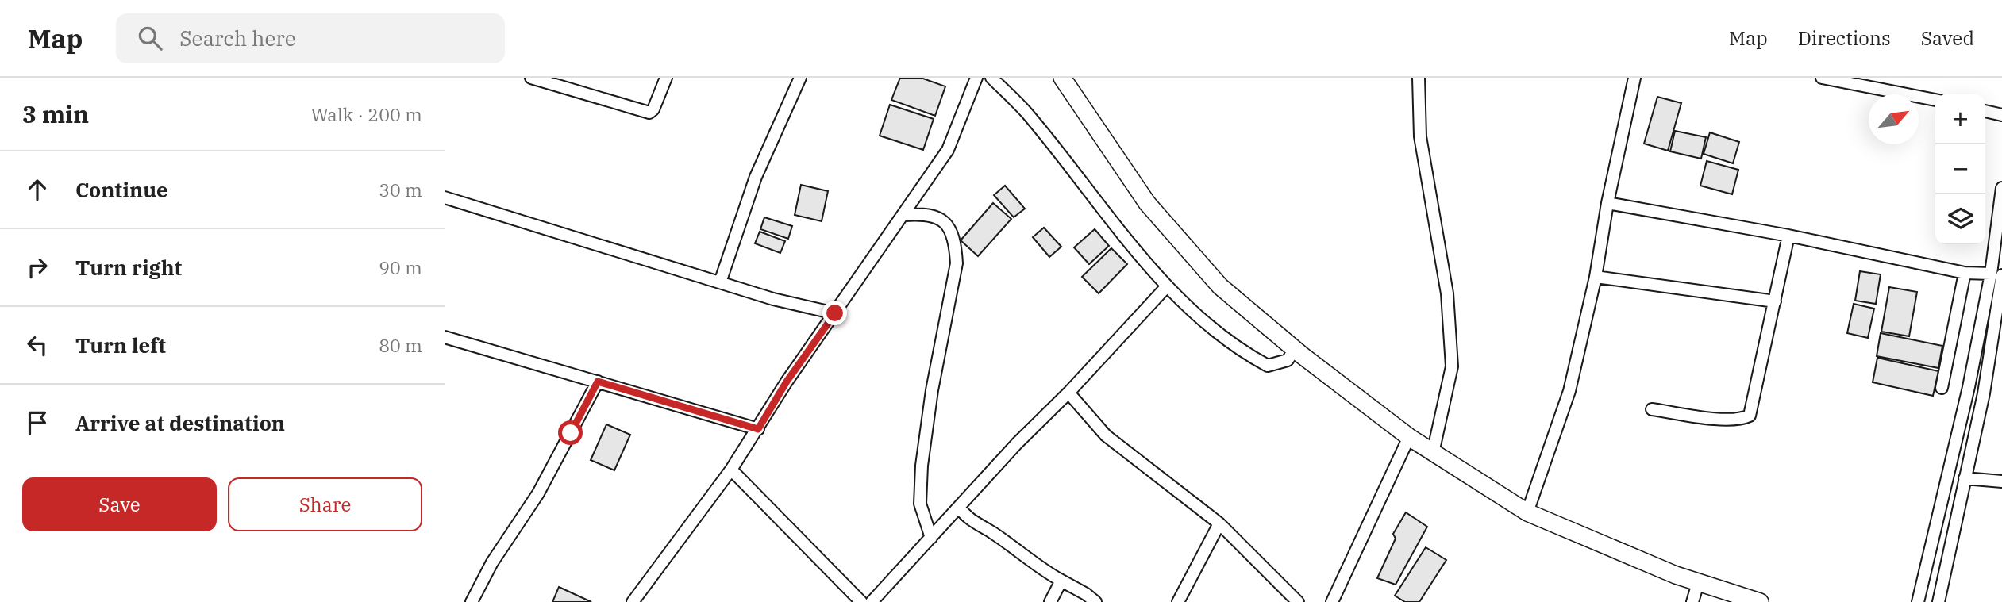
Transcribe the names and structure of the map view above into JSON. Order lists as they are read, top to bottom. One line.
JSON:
{"north":"top right","page":{"header":"Map","search":"Search here","nav":["Map","Directions","Saved"],"heading":["3 min","Walk · 200 m"],"map_buttons":["+","−"],"list":[["Continue","30 m"],["Turn right","90 m"],["Turn left","80 m"],"Arrive at destination"],"buttons":["Save","Share"]}}
